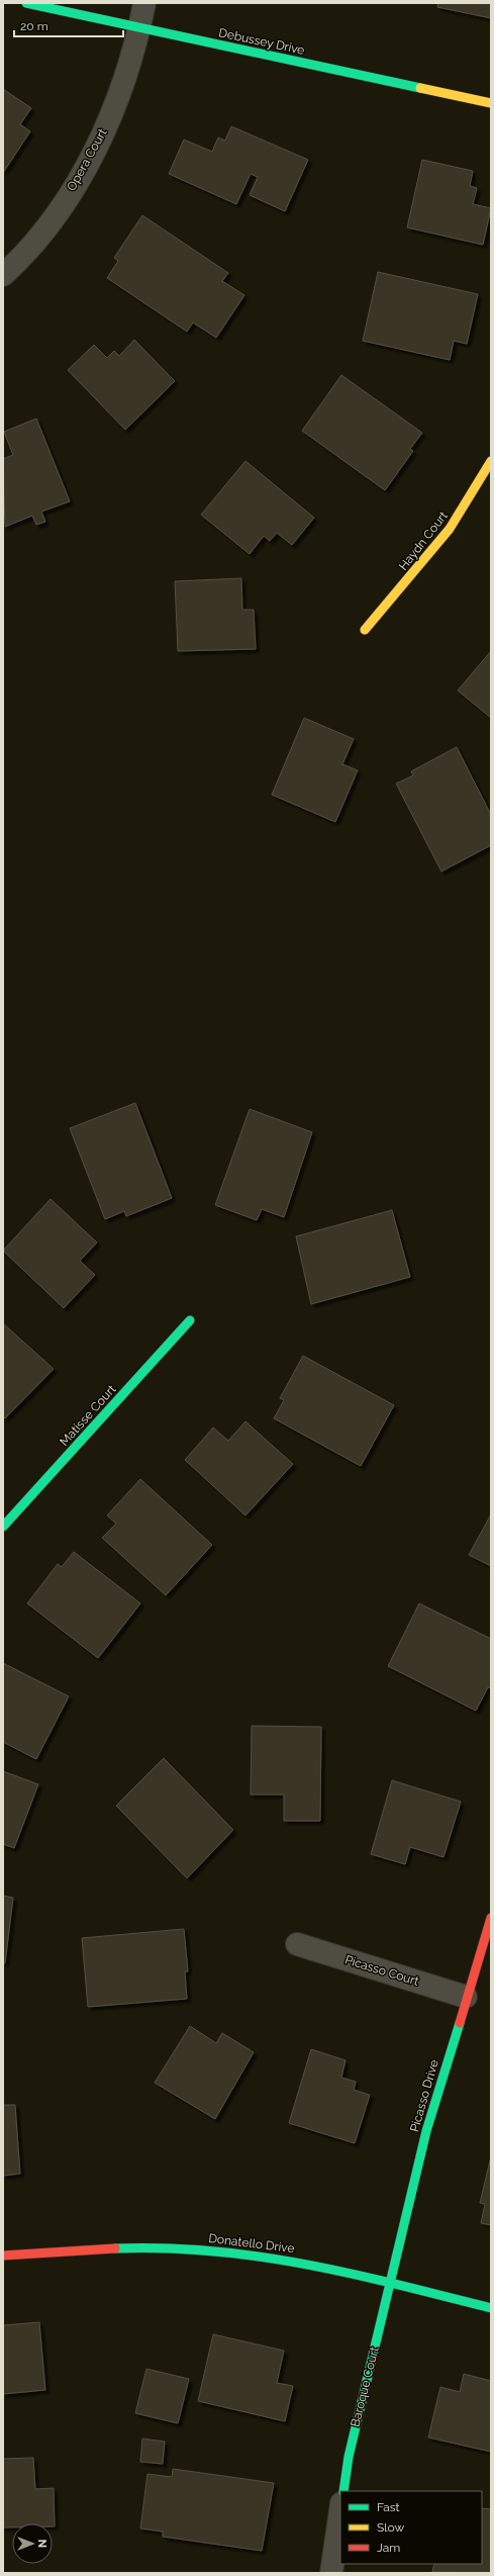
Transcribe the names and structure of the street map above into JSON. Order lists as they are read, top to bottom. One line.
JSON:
{"streets":{"street":["Debussey Drive","Opera Court","Haydn Court","Matisse Court","Picasso Court","Picasso Drive","Donatello Drive","Baroque Court"]},"crossings":[["Debussey Drive","Opera Court"],["Picasso Court","Picasso Drive"],["Picasso Drive","Donatello Drive"],["Picasso Drive","Baroque Court"],["Donatello Drive","Baroque Court"]],"legend":["Fast","Slow","Jam"],"scale_bar":"20 m","north":"right"}
